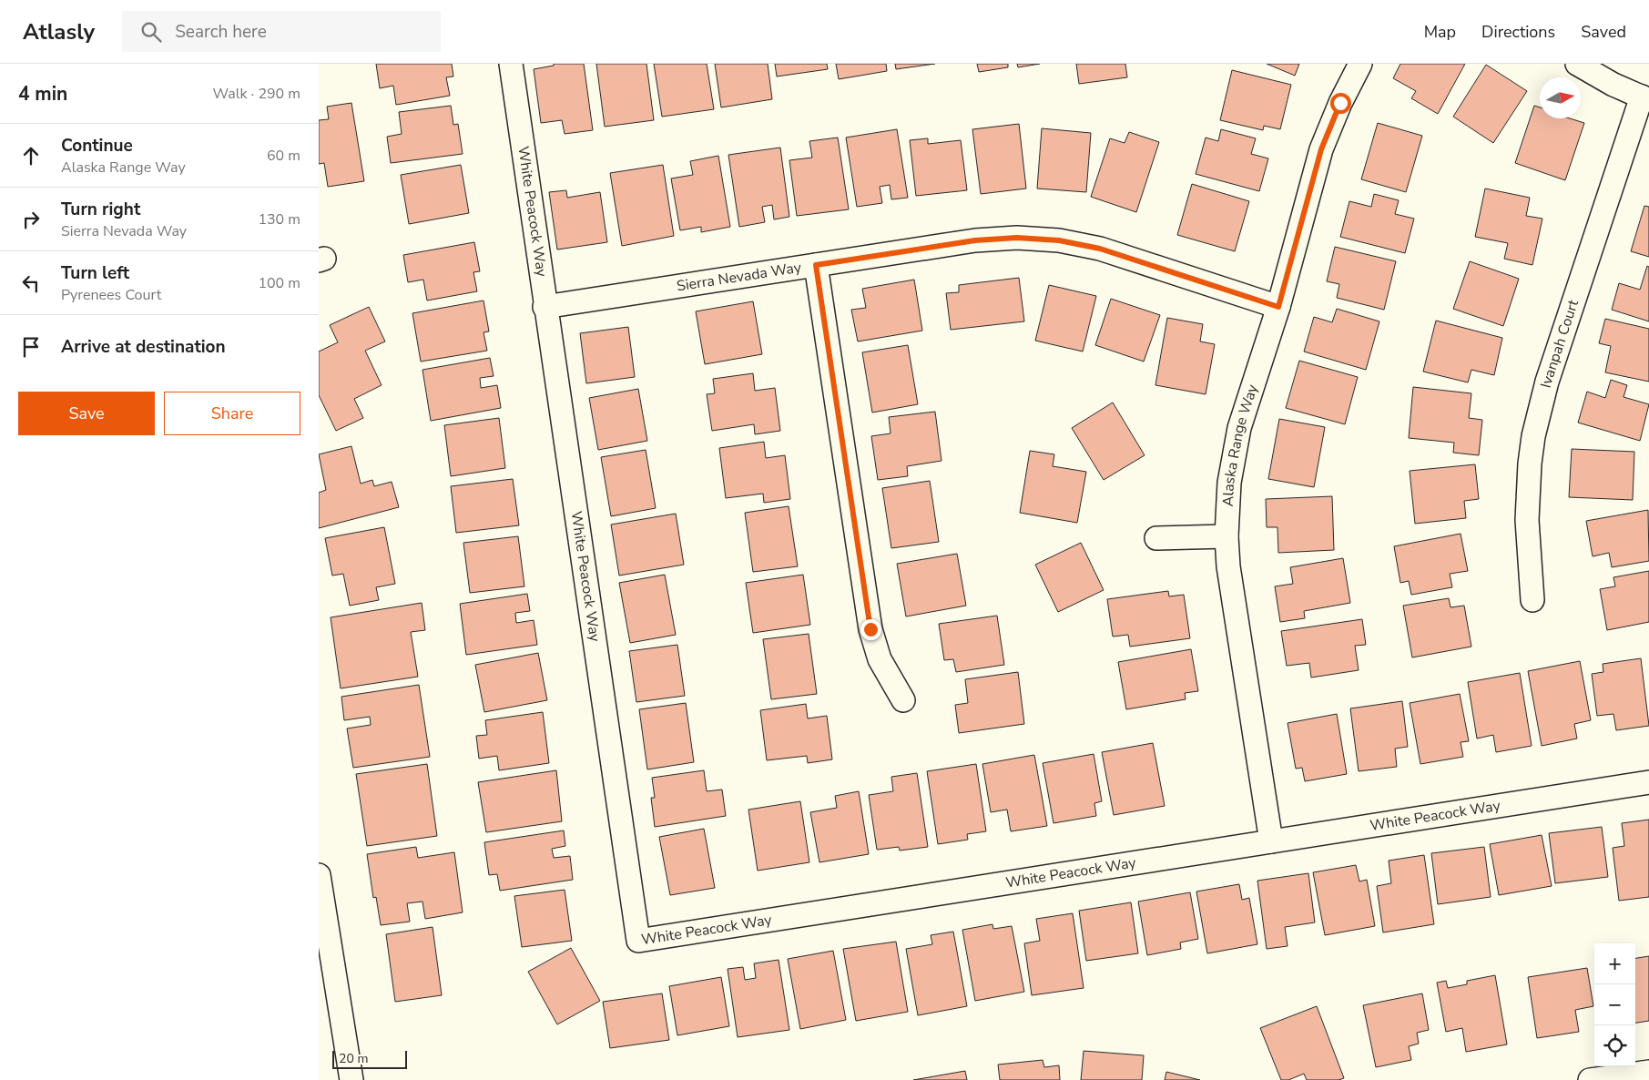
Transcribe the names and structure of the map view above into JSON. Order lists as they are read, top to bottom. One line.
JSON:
{"streets":{"street":["White Peacock Way","Sierra Nevada Way","Ivanpah Court","Alaska Range Way"]},"crossings":[["White Peacock Way","Sierra Nevada Way"],["White Peacock Way","Alaska Range Way"],["Sierra Nevada Way","Alaska Range Way"]],"scale_bar":"20 m","north":"right","page":{"header":"Atlasly","search":"Search here","nav":["Map","Directions","Saved"],"heading":["4 min","Walk · 290 m"],"list":[["Continue","Alaska Range Way","60 m"],["Turn right","Sierra Nevada Way","130 m"],["Turn left","Pyrenees Court","100 m"],"Arrive at destination"],"buttons":["Save","Share"],"map_buttons":["+","−"],"scale":"20 m"}}
